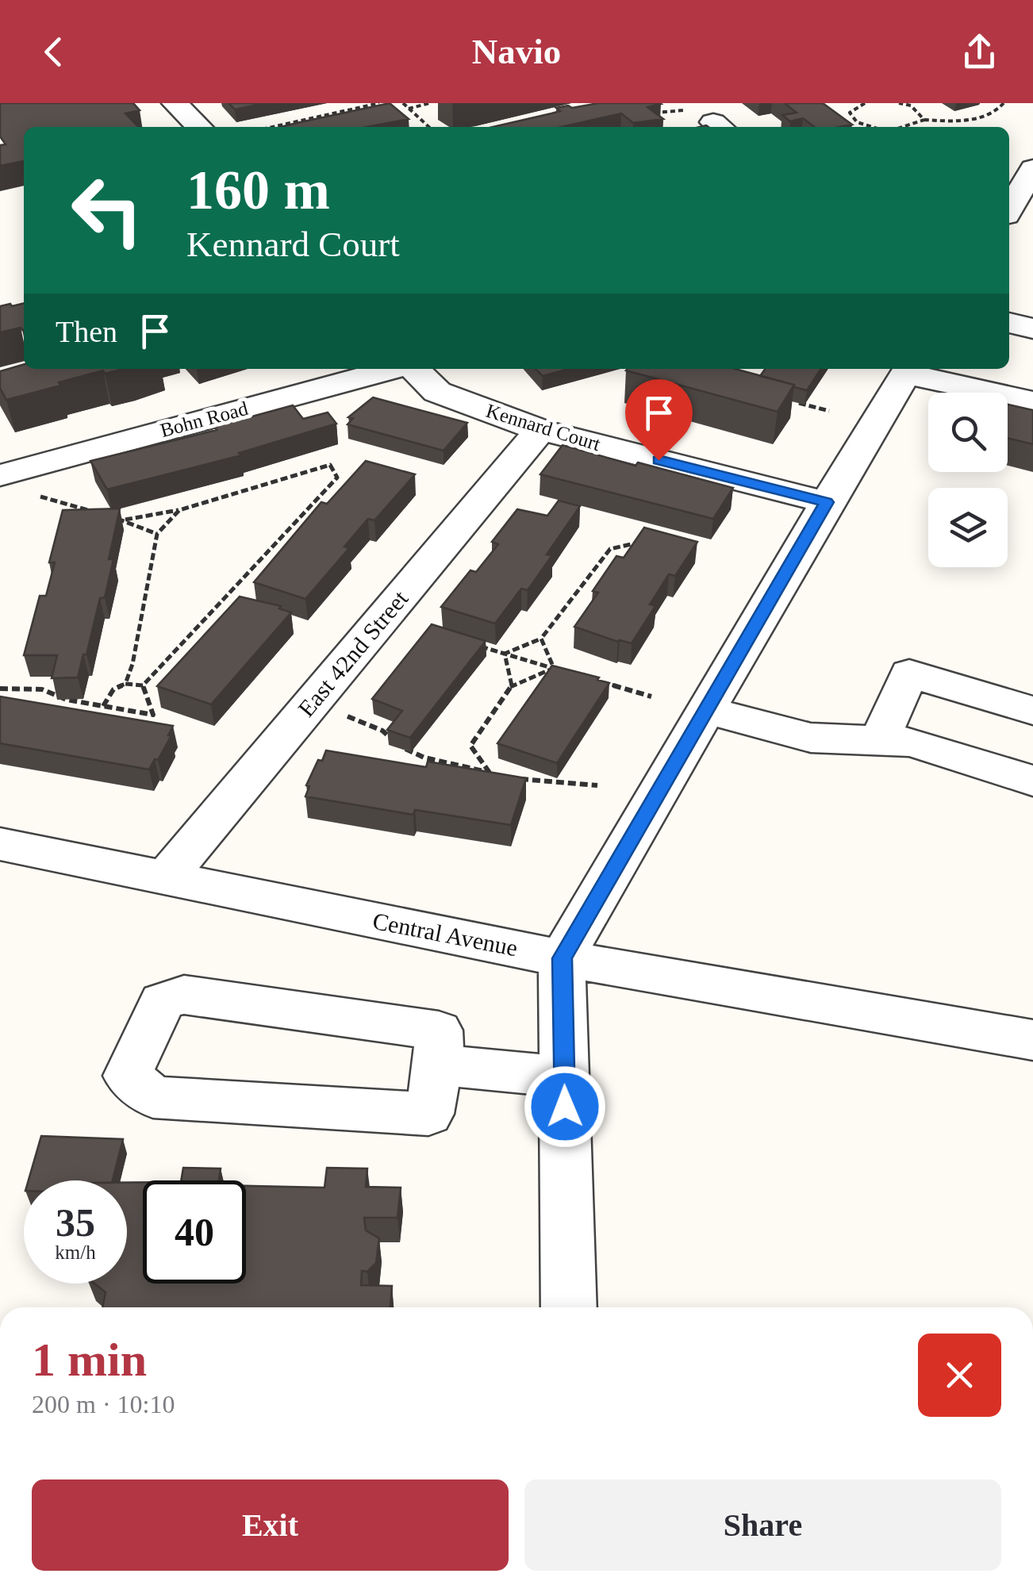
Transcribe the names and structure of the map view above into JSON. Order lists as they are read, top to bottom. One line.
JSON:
{"streets":{"street":["Bohn Road","Kennard Court","East 42nd Street","Central Avenue"]},"crossings":[["Kennard Court","East 42nd Street"],["East 42nd Street","Central Avenue"]],"page":{"header":"Navio","turn":["160 m","Kennard Court"],"then":"Then","speed":"35 km/h","limit":"40","heading":["1 min","200 m · 10:10"],"buttons":["Exit","Share"]}}
